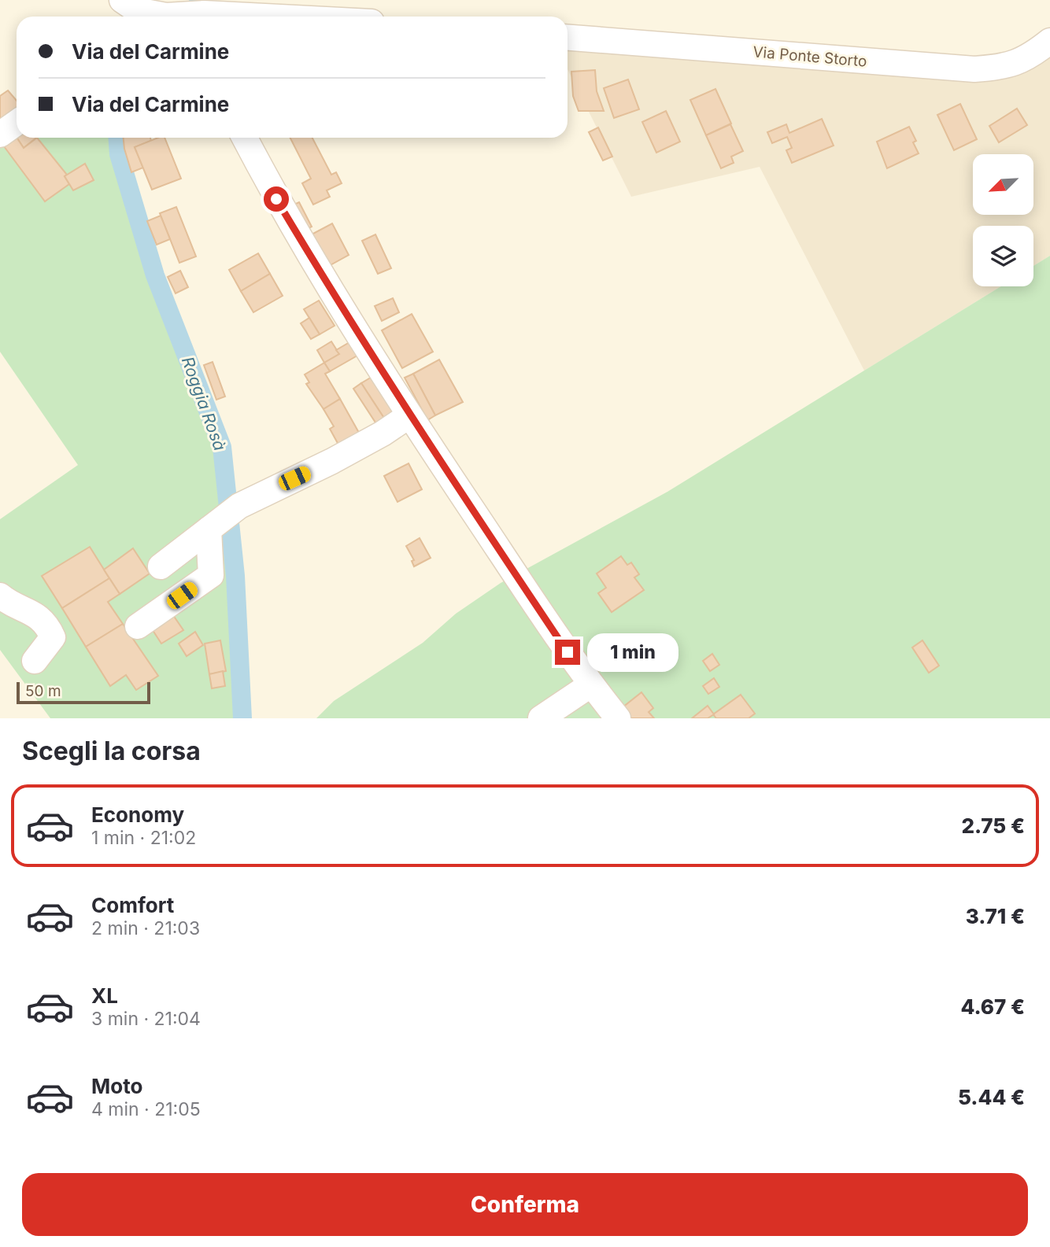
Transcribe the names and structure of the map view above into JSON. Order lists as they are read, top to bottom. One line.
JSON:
{"streets":{"street":["Via Ponte Storto"]},"water":["Roggia Rosà"],"scale_bar":"50 m","north":"bottom left","page":{"banner":["Via del Carmine","Via del Carmine"],"bubble":"1 min","scale":"50 m","heading":"Scegli la corsa","list":[{"name":"Economy","note":"1 min · 21:02","value":"2.75 €"},{"name":"Comfort","note":"2 min · 21:03","value":"3.71 €"},{"name":"XL","note":"3 min · 21:04","value":"4.67 €"},{"name":"Moto","note":"4 min · 21:05","value":"5.44 €"}],"buttons":"Conferma"}}
